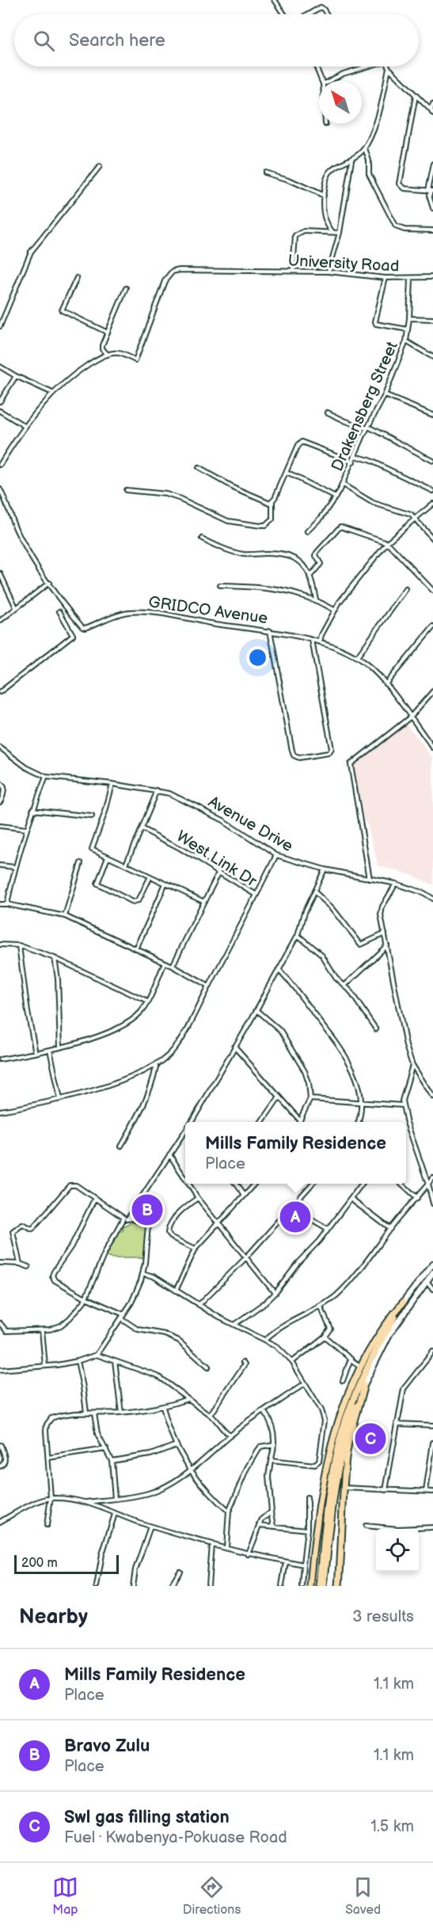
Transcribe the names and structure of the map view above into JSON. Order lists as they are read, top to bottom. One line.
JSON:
{"streets":{"street":["University Road","Drakensberg Street","GRIDCO Avenue","Avenue Drive","West Link Dr"]},"crossings":[["University Road","Drakensberg Street"]],"scale_bar":"200 m","north":"top left","page":{"search":"Search here","popup":["Mills Family Residence","Place"],"pins":["B","A","C"],"scale":"200 m","heading":["Nearby","3 results"],"list":[{"mark":"A","name":"Mills Family Residence","note":"Place","value":"1.1 km"},{"mark":"B","name":"Bravo Zulu","note":"Place","value":"1.1 km"},{"mark":"C","name":"Swl gas filling station","note":"Fuel · Kwabenya-Pokuase Road","value":"1.5 km"}],"nav":["Map","Directions","Saved"]}}
